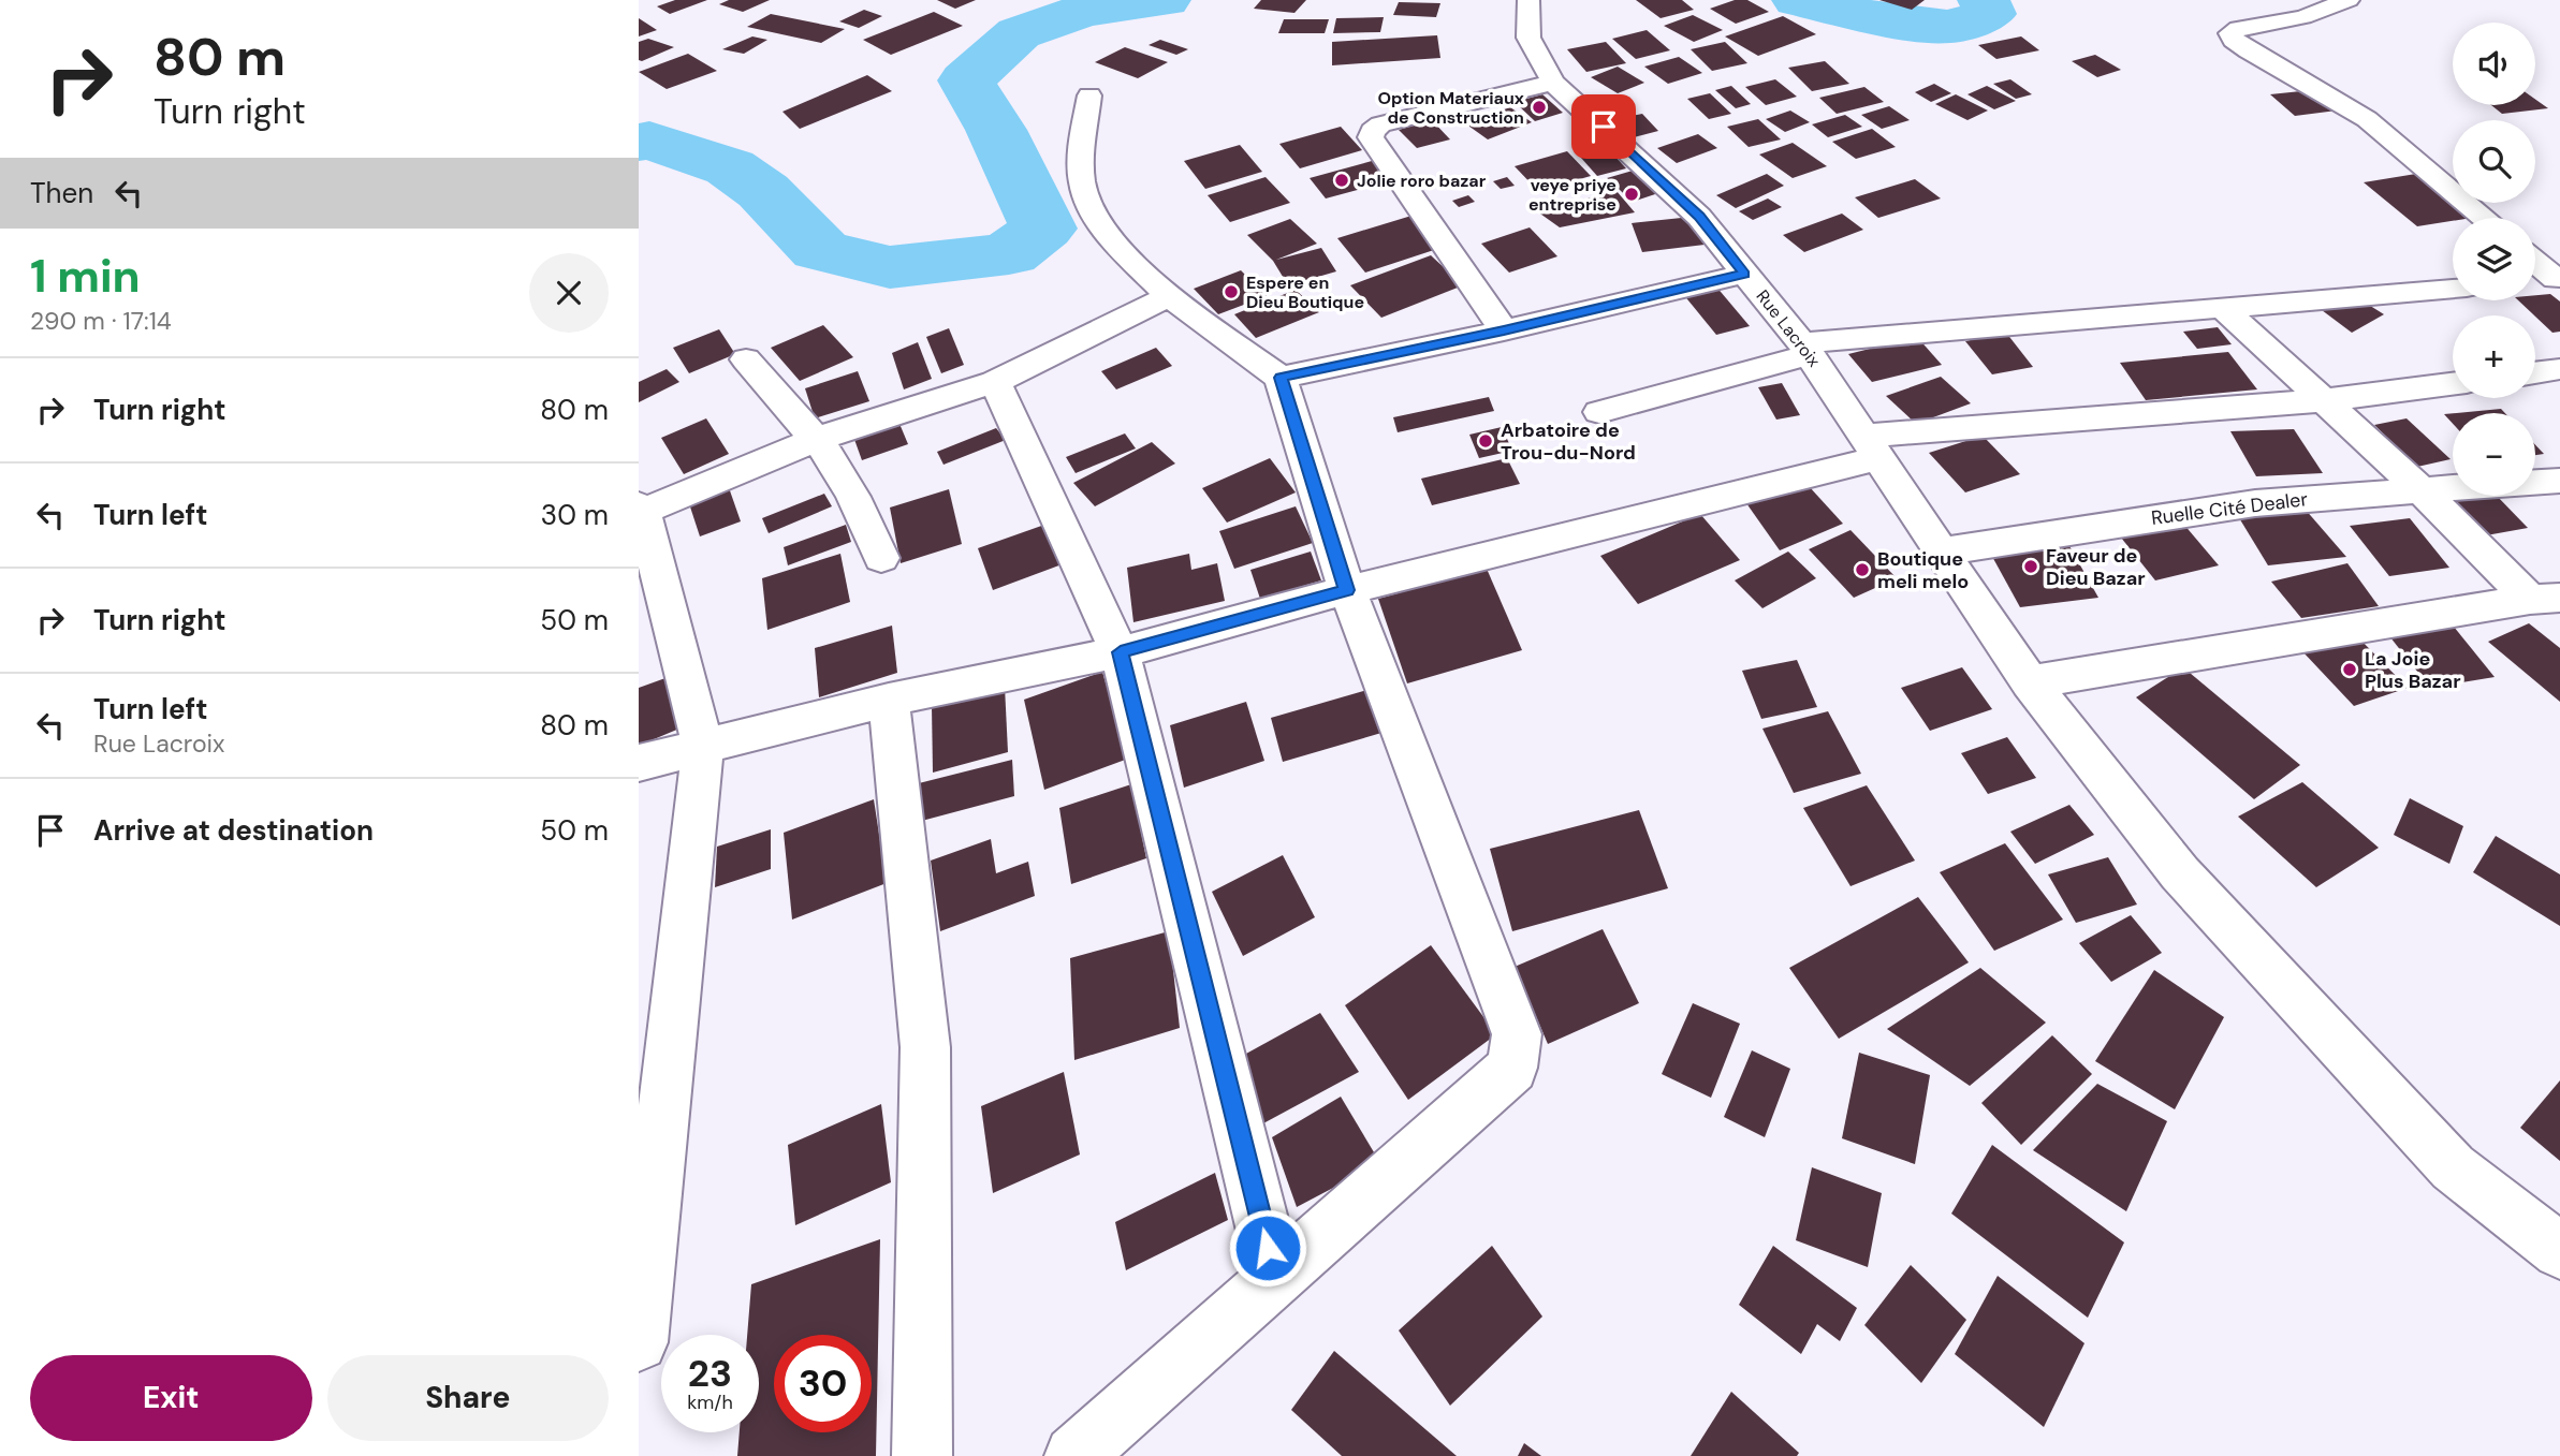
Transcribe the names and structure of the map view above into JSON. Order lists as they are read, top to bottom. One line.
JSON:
{"streets":{"street":["Rue Lacroix","Ruelle Cité Dealer"]},"crossings":[["Rue Lacroix","Ruelle Cité Dealer"]],"places":["Option Materiaux de Construction","Jolie roro bazar","veye priye entreprise","Espere en Dieu Boutique","Arbatoire de Trou-du-Nord","Faveur de Dieu Bazar","Boutique meli melo","La Joie Plus Bazar"],"page":{"turn":["80 m","Turn right"],"map_buttons":["+","−"],"then":"Then","heading":["1 min","290 m · 17:14"],"list":[{"name":"Turn right","value":"80 m"},{"name":"Turn left","value":"30 m"},{"name":"Turn right","value":"50 m"},{"name":"Turn left","note":"Rue Lacroix","value":"80 m"},{"name":"Arrive at destination","value":"50 m"}],"speed":"23 km/h","limit":"30","buttons":["Exit","Share"]}}
